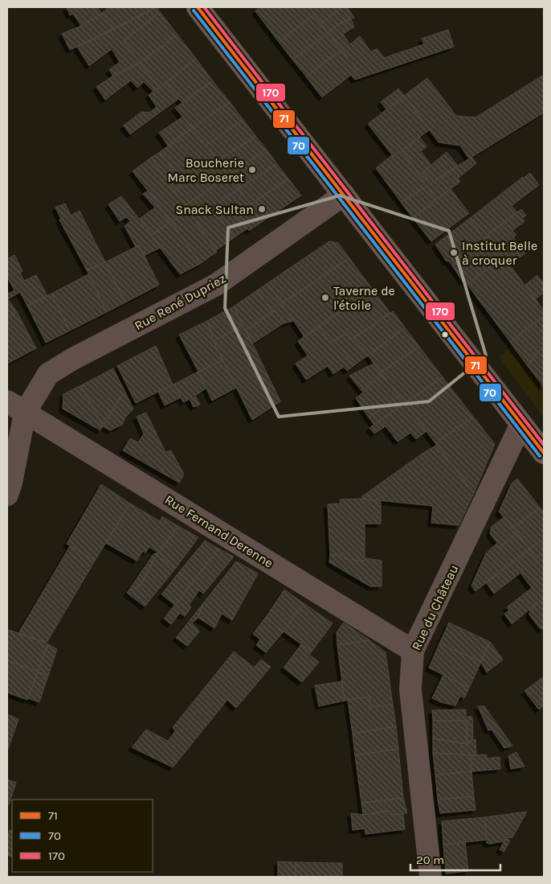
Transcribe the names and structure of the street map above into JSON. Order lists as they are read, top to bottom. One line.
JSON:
{"streets":{"street":["Rue René Dupriez","Rue Fernand Derenne","Rue du Château"]},"crossings":[["Rue René Dupriez","Rue Fernand Derenne"],["Rue Fernand Derenne","Rue du Château"]],"places":["Boucherie Marc Boseret","Snack Sultan","Institut Belle à croquer","Taverne de l'étoile"],"lines":["transit line 71","transit line 170","transit line 70"],"legend":["71","70","170"],"scale_bar":"20 m"}
